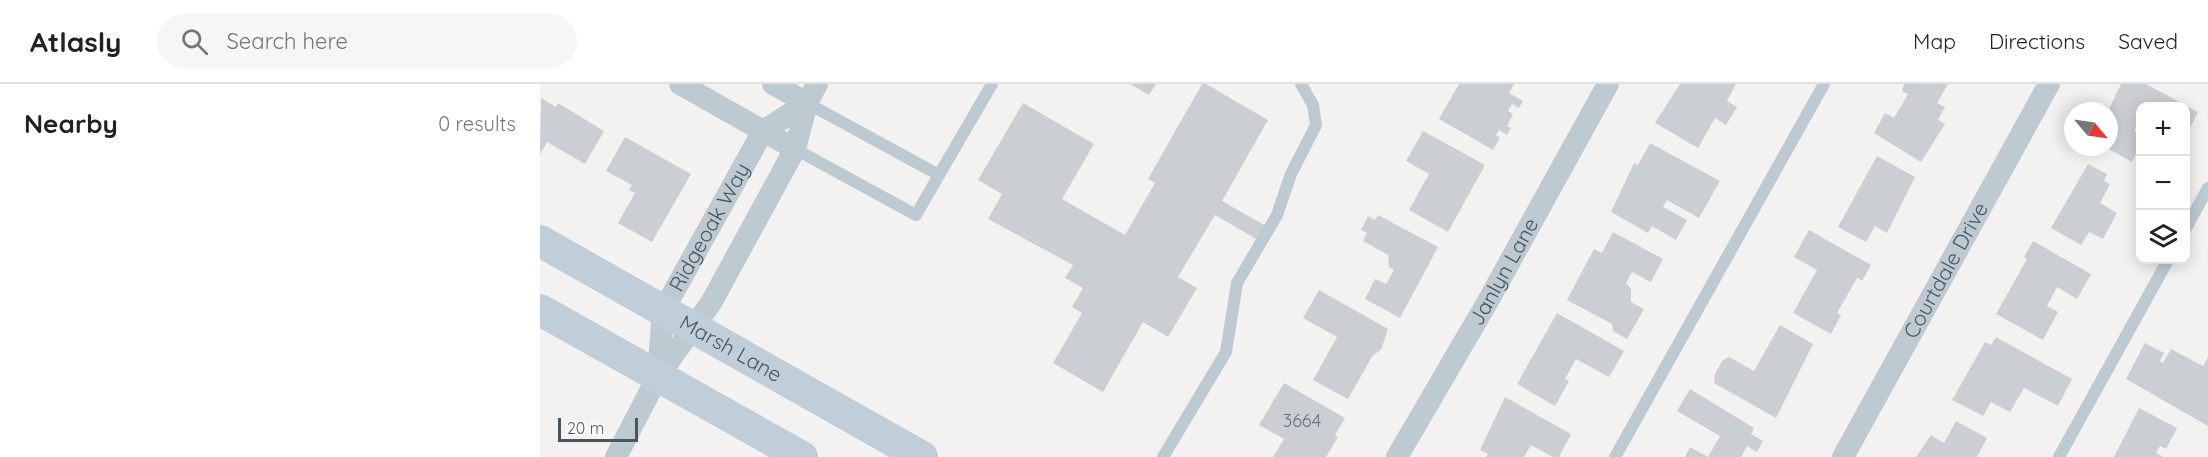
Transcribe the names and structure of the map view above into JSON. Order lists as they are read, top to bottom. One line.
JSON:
{"streets":{"main road":["Marsh Lane"],"street":["Ridgeoak Way","Courtdale Drive","Janlyn Lane"]},"crossings":[["Ridgeoak Way","Marsh Lane"]],"house_numbers":["3664"],"scale_bar":"20 m","north":"bottom right","page":{"header":"Atlasly","search":"Search here","nav":["Map","Directions","Saved"],"heading":["Nearby","0 results"],"map_buttons":["+","−"],"scale":"20 m"}}
